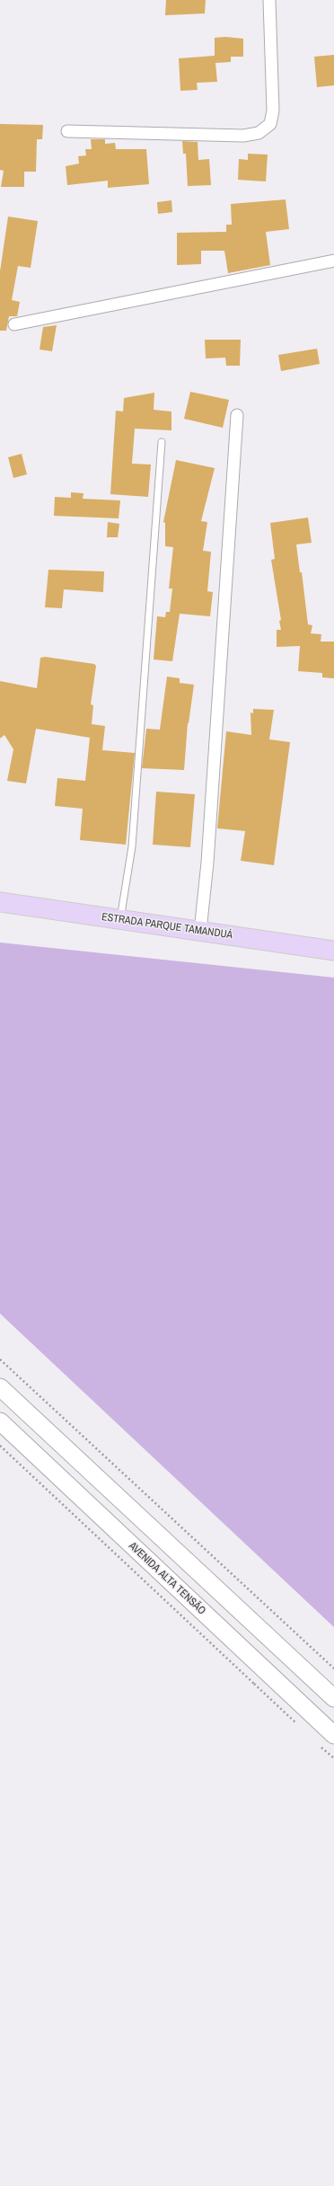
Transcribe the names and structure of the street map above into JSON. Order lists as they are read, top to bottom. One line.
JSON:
{"streets":{"main road":["ESTRADA PARQUE TAMANDUÁ"],"street":["AVENIDA ALTA TENSĀO"]}}
